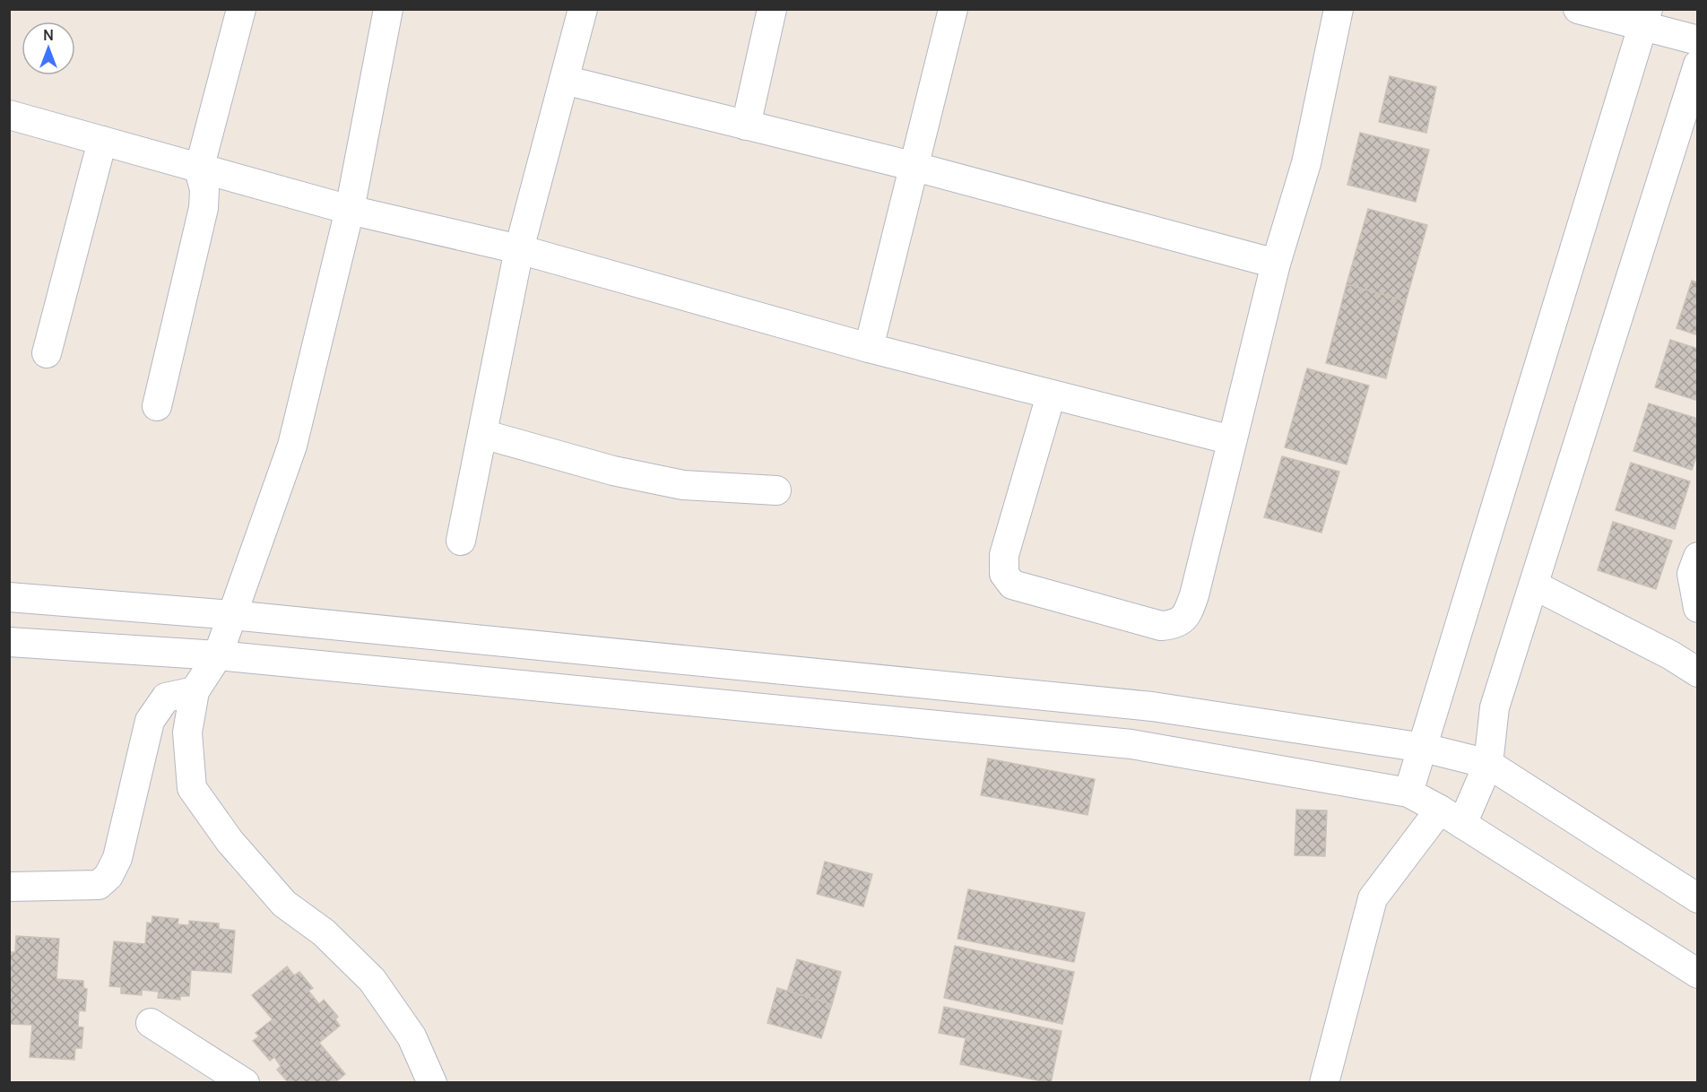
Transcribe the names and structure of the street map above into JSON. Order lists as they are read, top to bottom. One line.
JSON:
{"north":"top"}
